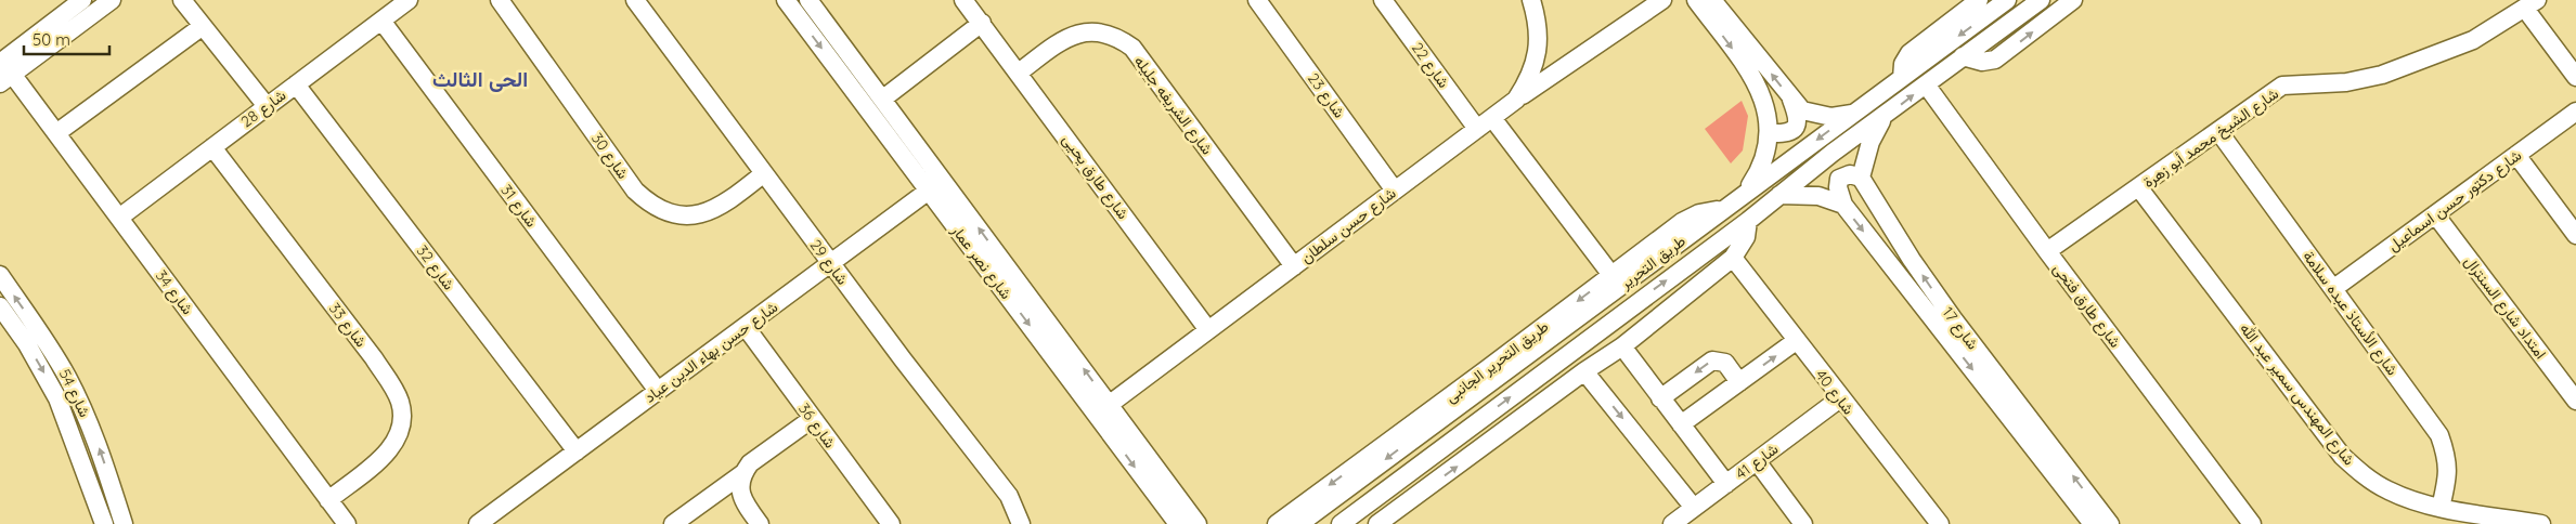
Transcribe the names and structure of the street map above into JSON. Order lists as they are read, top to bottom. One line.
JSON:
{"streets":{"street":["شارع 22","شارع 23","شارع الشريفه جليله","شارع 28","شارع الشيخ محمد أبو زهرة","شارع 30","شارع طارق يحيى","شارع دكتور حسن اسماعيل","شارع 31","شارع حسن سلطان","شارع 29","شارع نصر عمار","طريق التحرير","شارع 32","شارع 34","شارع طارق فتحى","امتداد شارع السنترال","شارع الأستاذ عبده سلامة","شارع 33","شارع 17","شارع حسن بهاء الدين عياد","طريق التحرير الجانبى","شارع 40","شارع 54","شارع المهندس سمير عبد الله","شارع 36","شارع 41"]},"crossings":[["شارع 22","شارع حسن سلطان"],["شارع 23","شارع حسن سلطان"],["شارع الشريفه جليله","شارع طارق يحيى"],["شارع الشريفه جليله","شارع حسن سلطان"],["شارع 28","شارع 31"],["شارع 28","شارع 32"],["شارع 28","شارع 34"],["شارع 28","شارع 33"],["شارع الشيخ محمد أبو زهرة","شارع طارق فتحى"],["شارع الشيخ محمد أبو زهرة","شارع الأستاذ عبده سلامة"],["شارع الشيخ محمد أبو زهرة","شارع المهندس سمير عبد الله"],["شارع 30","شارع 29"],["شارع طارق يحيى","شارع حسن سلطان"],["شارع دكتور حسن اسماعيل","امتداد شارع السنترال"],["شارع دكتور حسن اسماعيل","شارع الأستاذ عبده سلامة"],["شارع 31","شارع حسن بهاء الدين عياد"],["شارع حسن سلطان","شارع نصر عمار"],["شارع 29","شارع حسن بهاء الدين عياد"],["شارع نصر عمار","شارع حسن بهاء الدين عياد"],["طريق التحرير","شارع طارق فتحى"],["طريق التحرير","طريق التحرير الجانبى"],["شارع 32","شارع حسن بهاء الدين عياد"],["شارع 34","شارع 33"],["شارع الأستاذ عبده سلامة","شارع المهندس سمير عبد الله"],["شارع حسن بهاء الدين عياد","شارع 36"],["شارع 40","شارع 41"]],"districts":["الحى الثالث"],"scale_bar":"50 m"}
